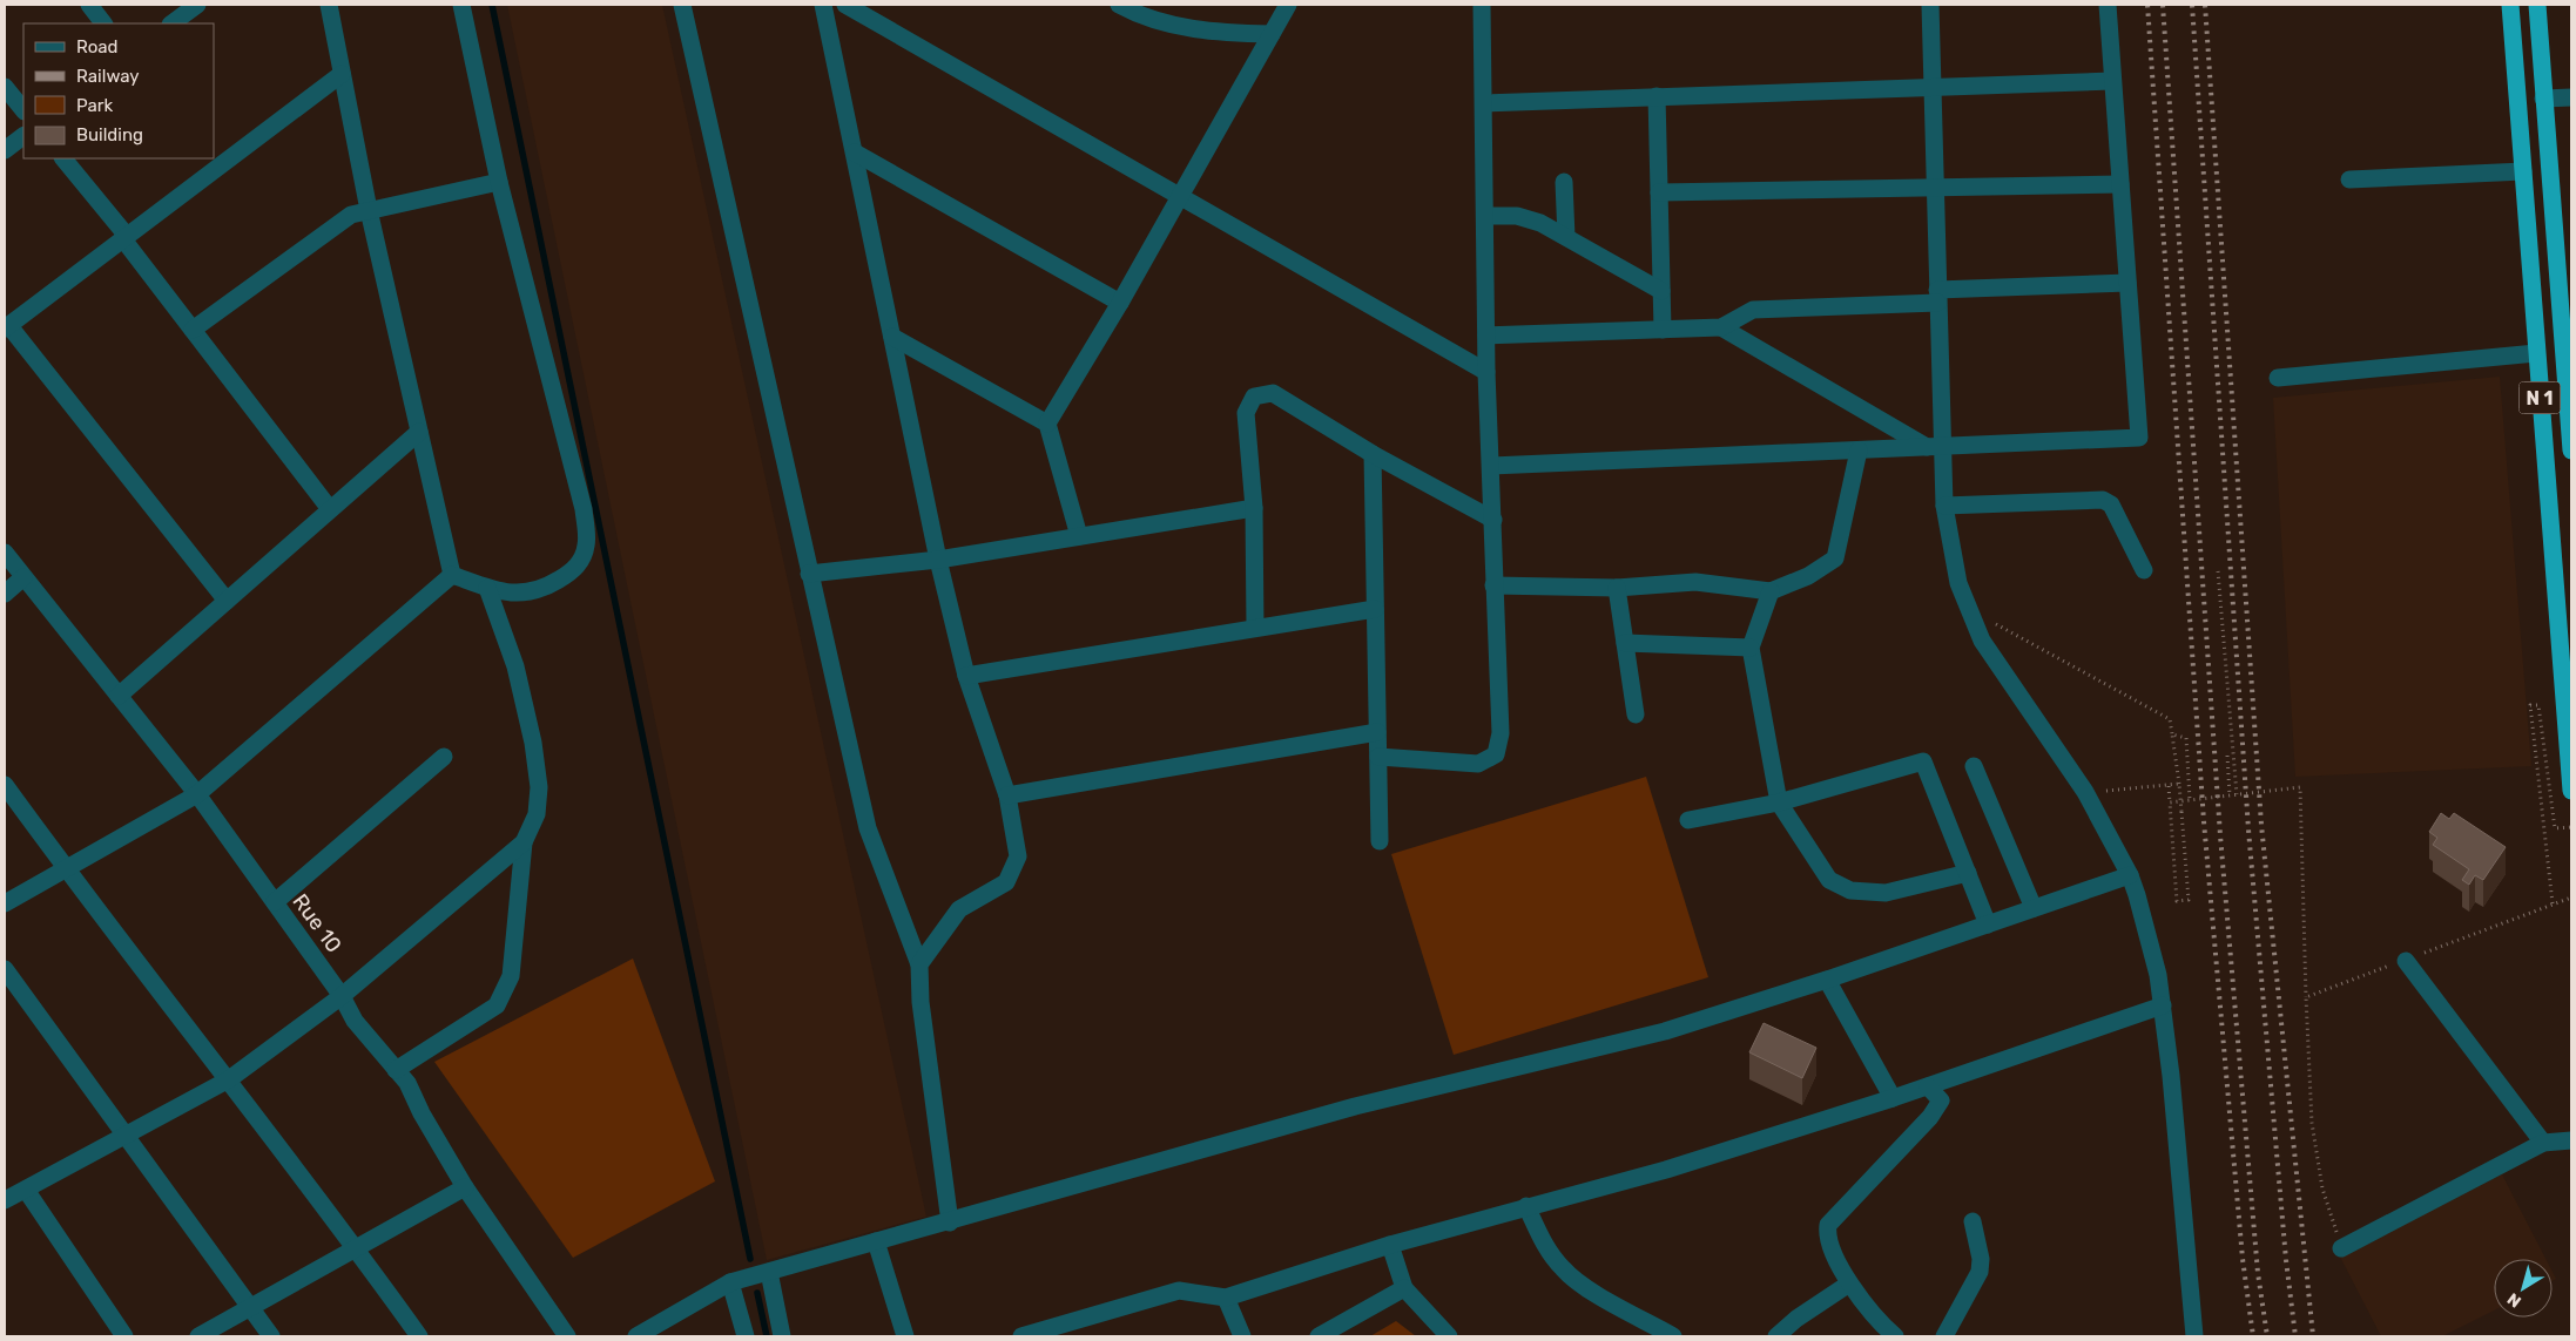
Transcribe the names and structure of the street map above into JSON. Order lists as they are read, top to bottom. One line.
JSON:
{"streets":{"highway":["N 1"],"street":["Rue 10"]},"legend":["Road","Railway","Park","Building"],"north":"bottom left"}
